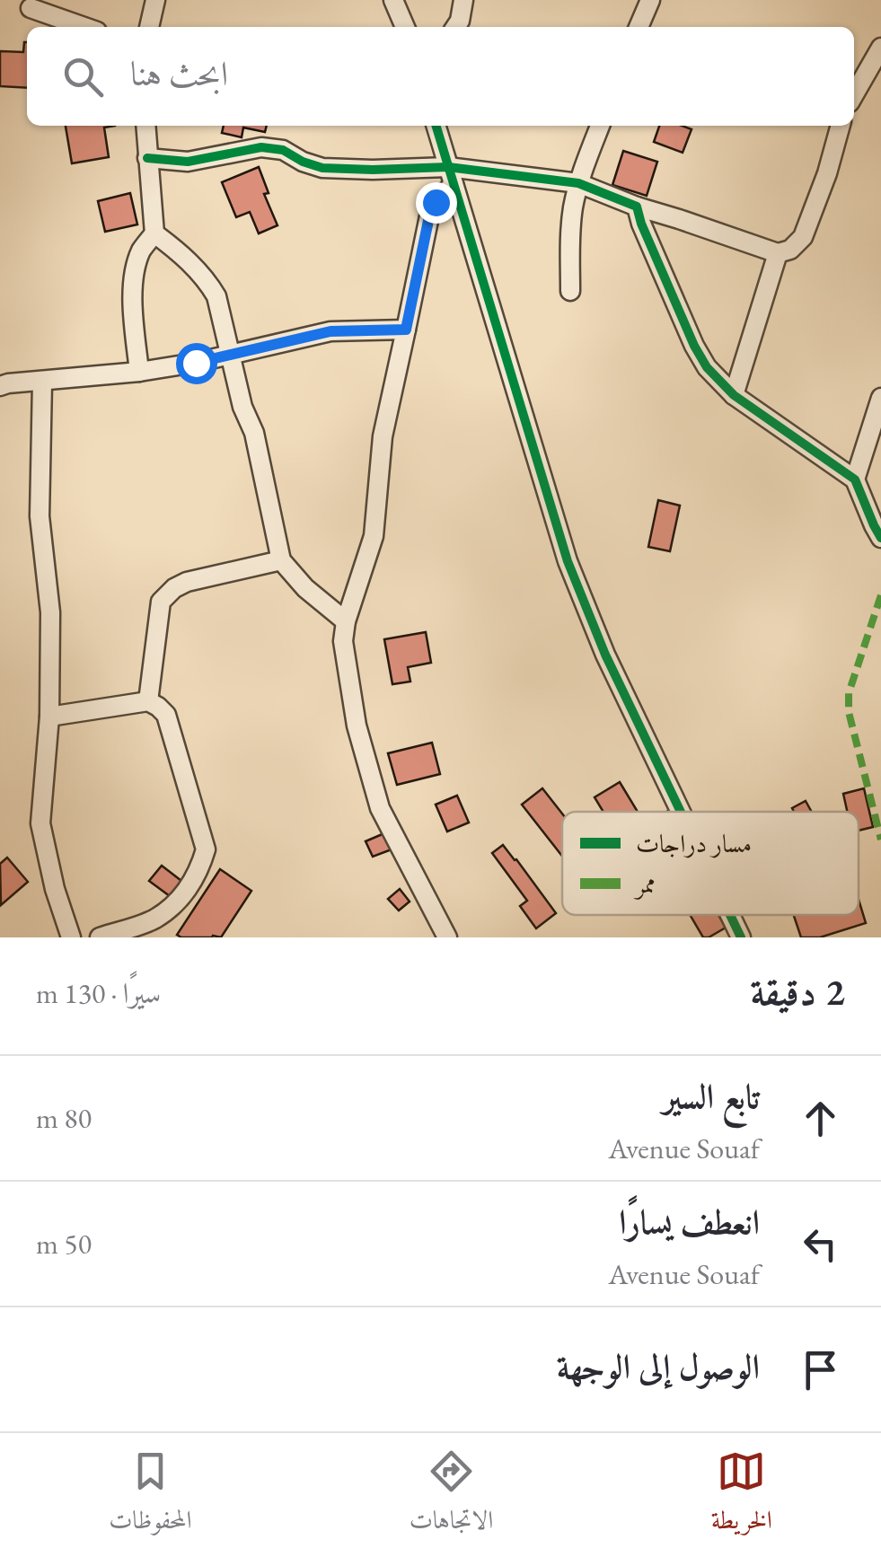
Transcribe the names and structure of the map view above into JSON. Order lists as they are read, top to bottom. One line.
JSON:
{"legend":["مسار دراجات","ممر"],"page":{"search":"ابحث هنا","heading":["2 دقيقة","سيرًا · 130 m"],"list":[["تابع السير","Avenue Souaf","80 m"],["انعطف يسارًا","Avenue Souaf","50 m"],"الوصول إلى الوجهة"],"nav":["الخريطة","الاتجاهات","المحفوظات"]}}
